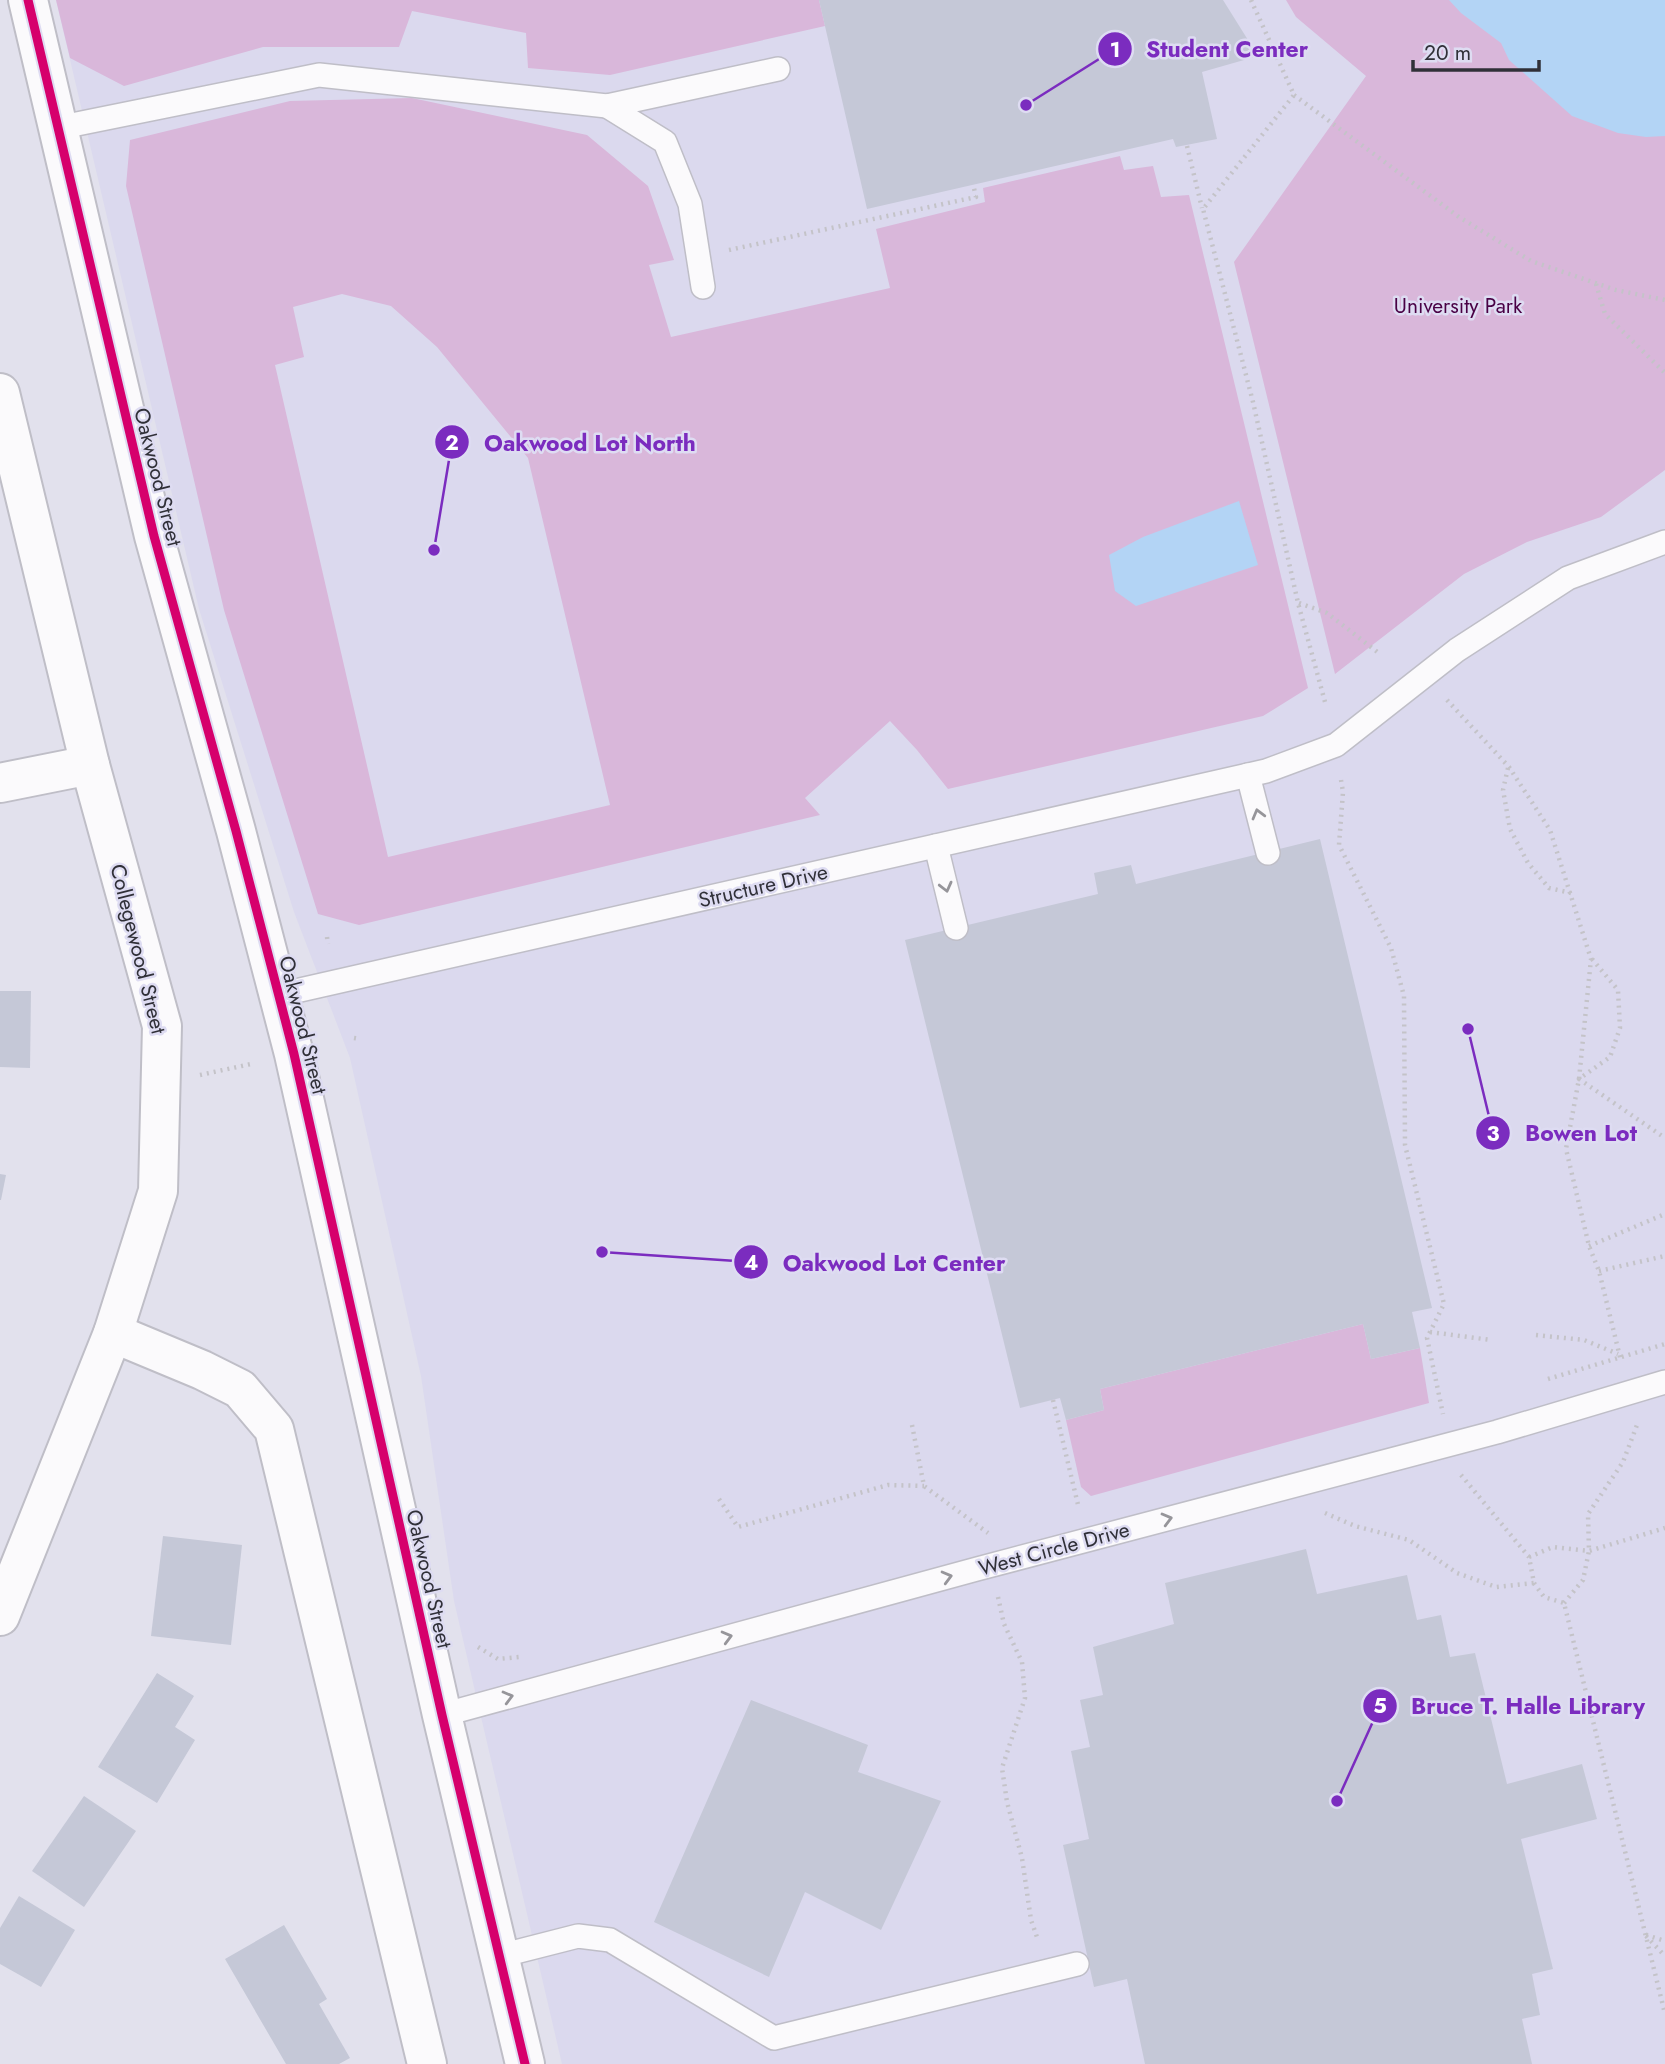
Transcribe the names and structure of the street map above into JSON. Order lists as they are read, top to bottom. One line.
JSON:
{"streets":{"street":["Oakwood Street","Collegewood Street"],"lane":["Structure Drive","West Circle Drive"]},"crossings":[["Oakwood Street","Structure Drive"],["Oakwood Street","West Circle Drive"]],"one_way":["West Circle Drive"],"parks":["University Park"],"places":["Student Center","Oakwood Lot North","Bowen Lot","Oakwood Lot Center","Bruce T. Halle Library"],"scale_bar":"20 m"}
